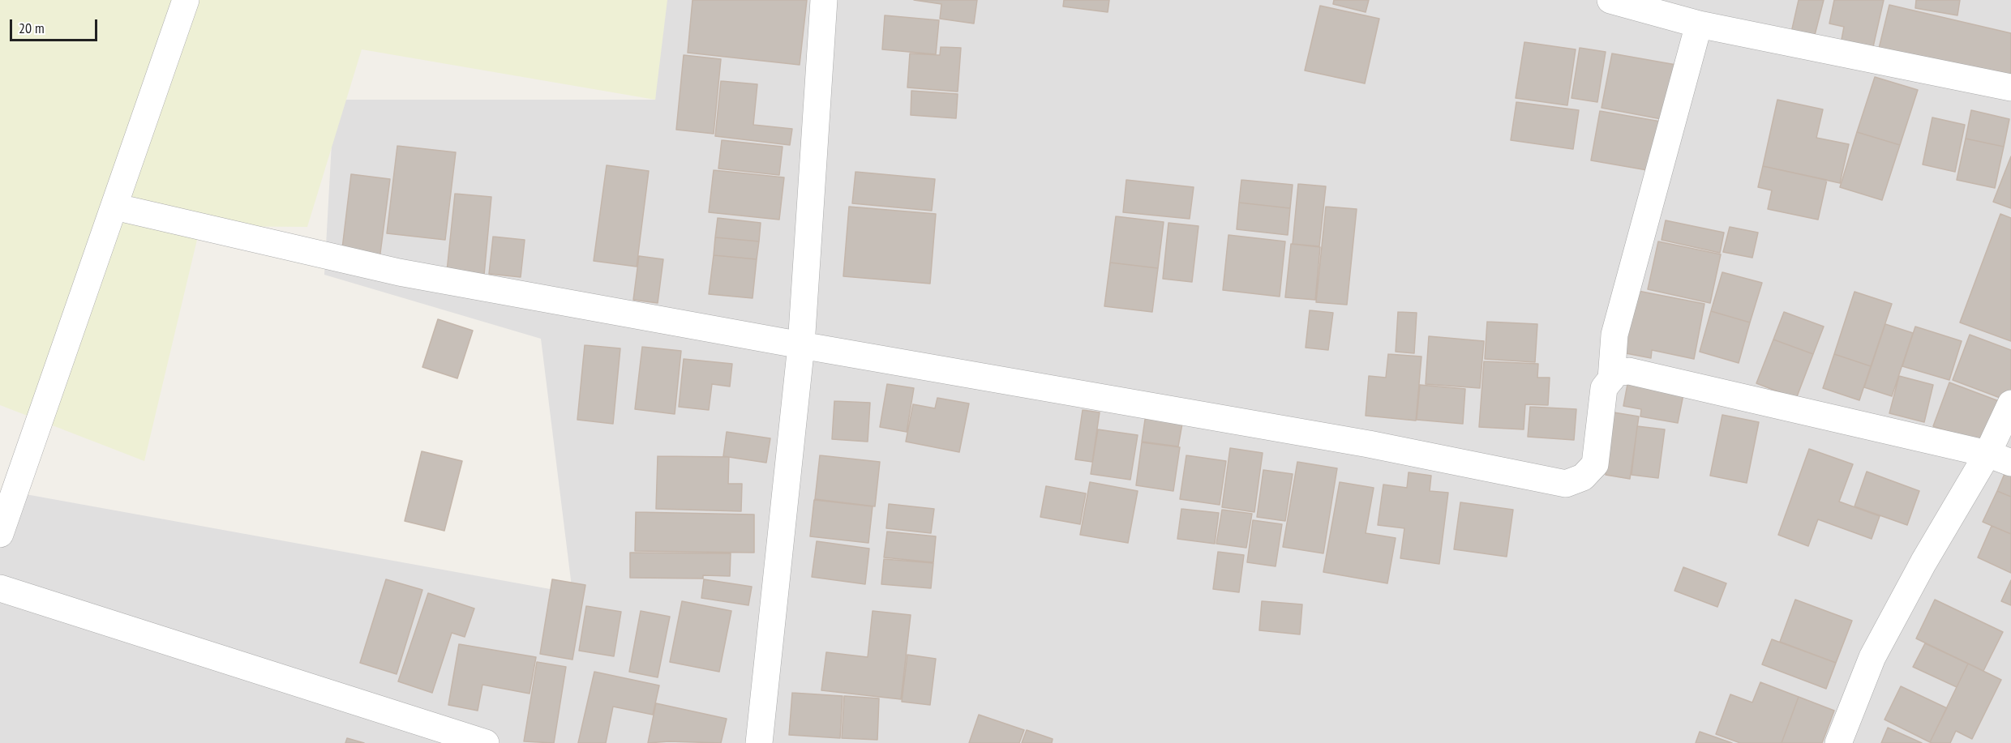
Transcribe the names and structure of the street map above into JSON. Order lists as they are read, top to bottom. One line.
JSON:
{"scale_bar":"20 m"}
